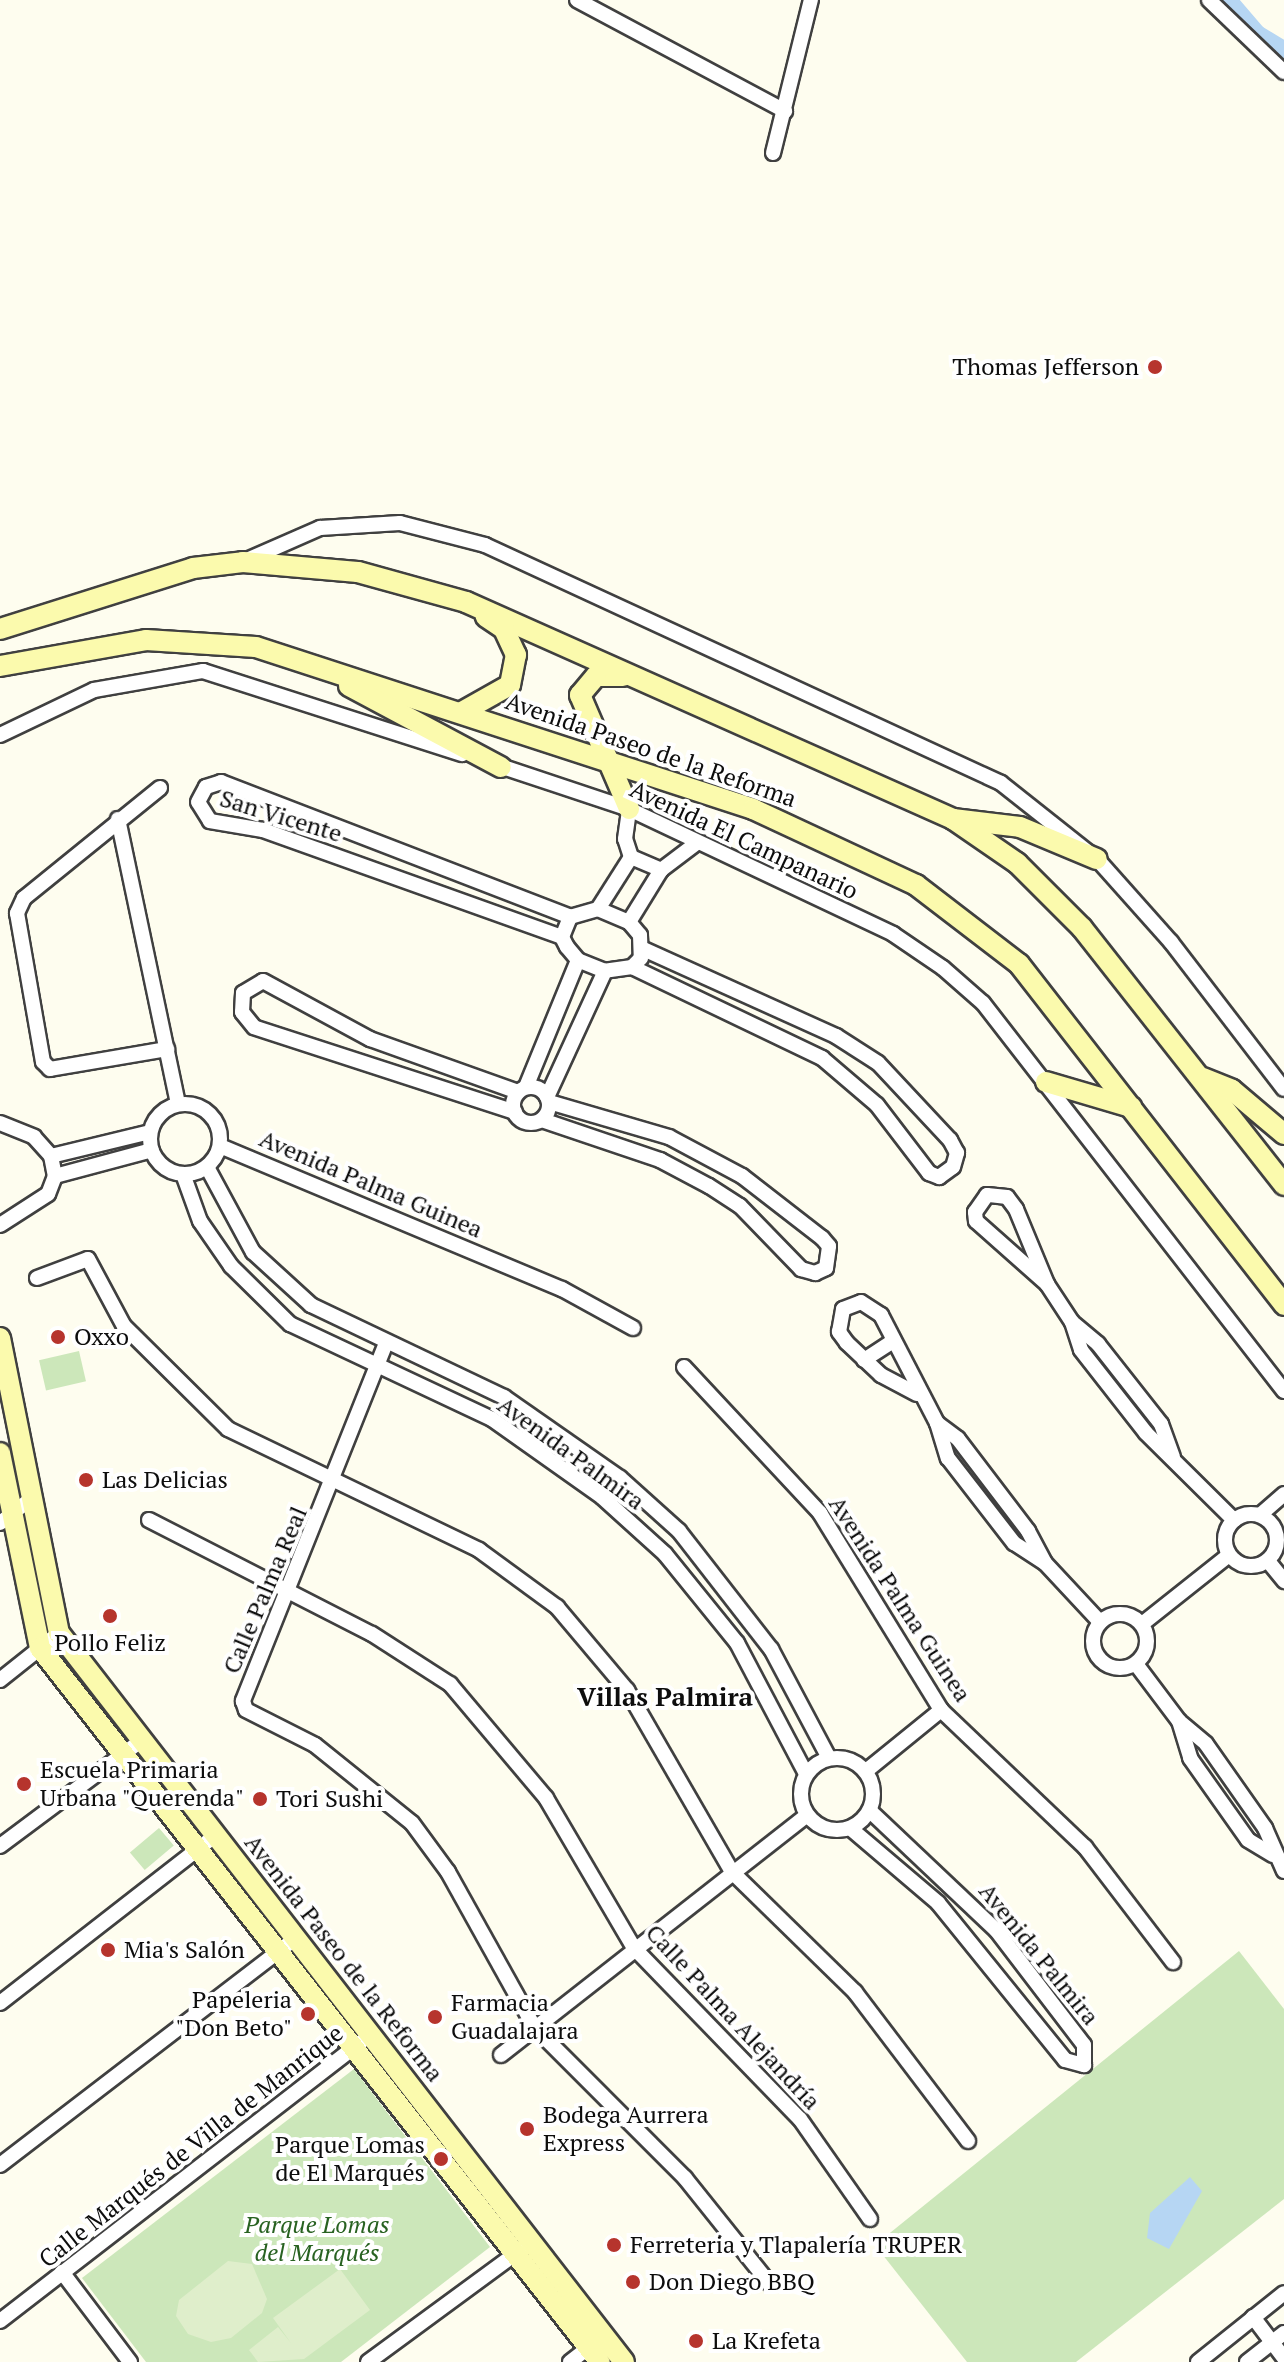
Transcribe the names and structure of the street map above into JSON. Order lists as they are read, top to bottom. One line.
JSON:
{"streets":{"street":["Avenida Paseo de la Reforma","San Vicente","Avenida El Campanario","Avenida Palma Guinea","Avenida Palmira","Calle Palma Real","Calle Palma Alejandría","Calle Marqués de Villa de Manrique"]},"crossings":[["Avenida Paseo de la Reforma","Calle Marqués de Villa de Manrique"],["Avenida Palma Guinea","Avenida Palmira"],["Avenida Palmira","Calle Palma Real"],["Calle Palma Real","Calle Palma Alejandría"]],"districts":["Villas Palmira"],"parks":["Parque Lomas del Marqués"],"places":["Thomas Jefferson","Oxxo","Las Delicias","Pollo Feliz","Escuela Primaria Urbana \"Querenda\"","Tori Sushi","Mia's Salón","Papeleria \"Don Beto\"","Farmacia Guadalajara","Bodega Aurrera Express","Parque Lomas de El Marqués","Ferreteria y Tlapalería TRUPER","Don Diego BBQ","La Krefeta"]}
